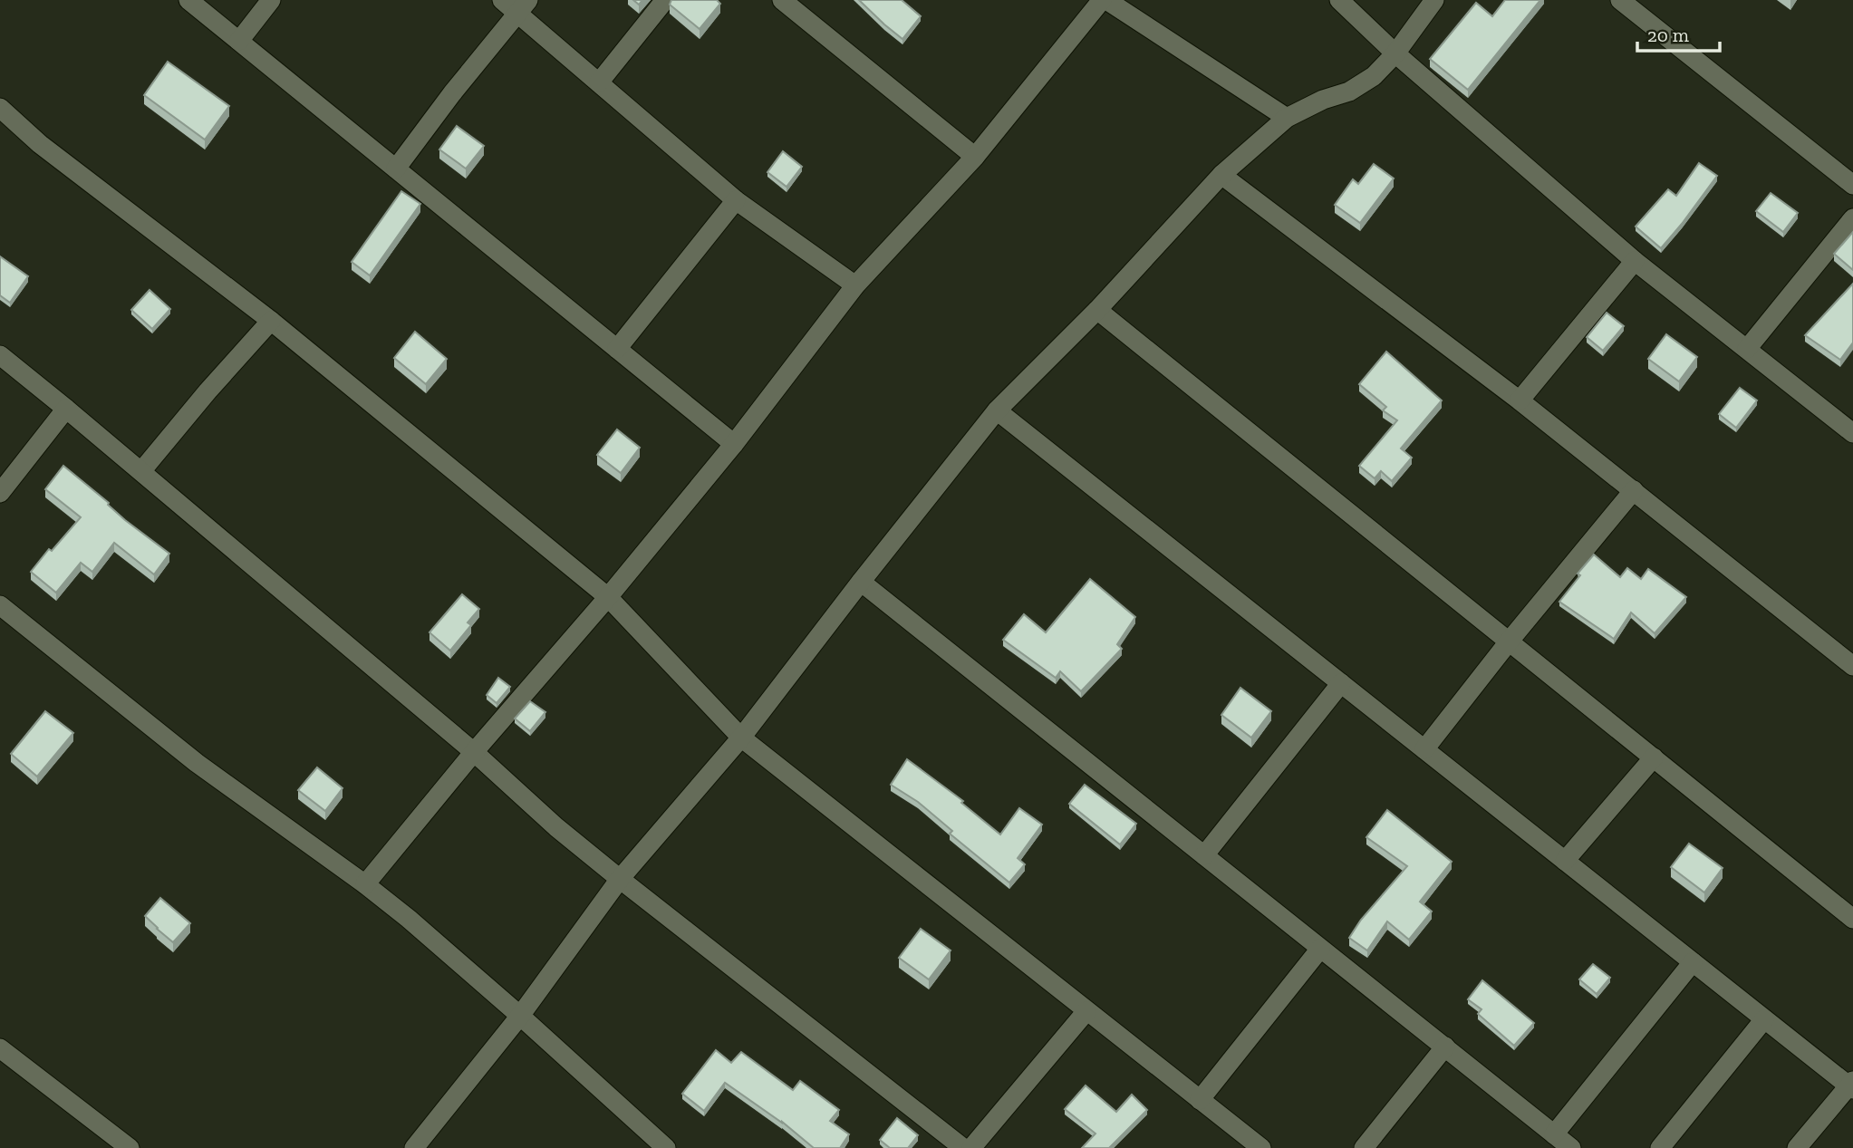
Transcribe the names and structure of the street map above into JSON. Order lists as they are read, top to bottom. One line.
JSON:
{"scale_bar":"20 m"}
